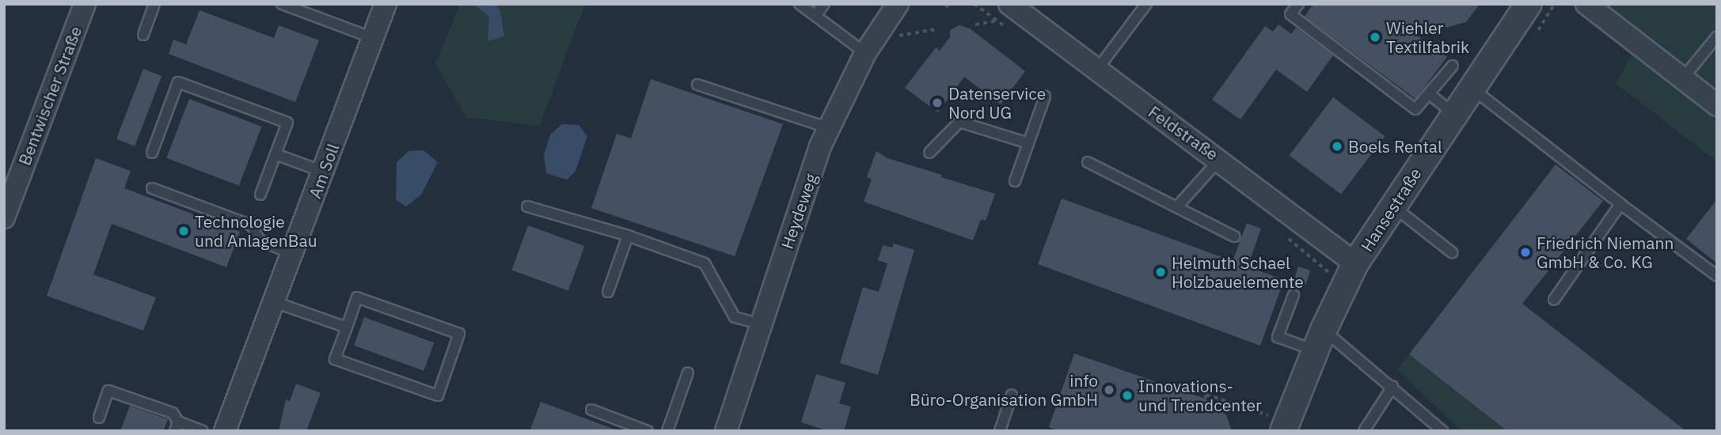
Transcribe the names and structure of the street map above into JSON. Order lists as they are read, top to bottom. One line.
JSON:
{"streets":{"street":["Bentwischer Straße","Feldstraße","Am Soll","Hansestraße","Heydeweg"]},"crossings":[["Feldstraße","Hansestraße"]],"places":["Wiehler Textilfabrik","Datenservice Nord UG","Boels Rental","Technologie und AnlagenBau","Friedrich Niemann GmbH & Co. KG","Helmuth Schael Holzbauelemente","info Büro-Organisation GmbH","Innovations- und Trendcenter"]}
